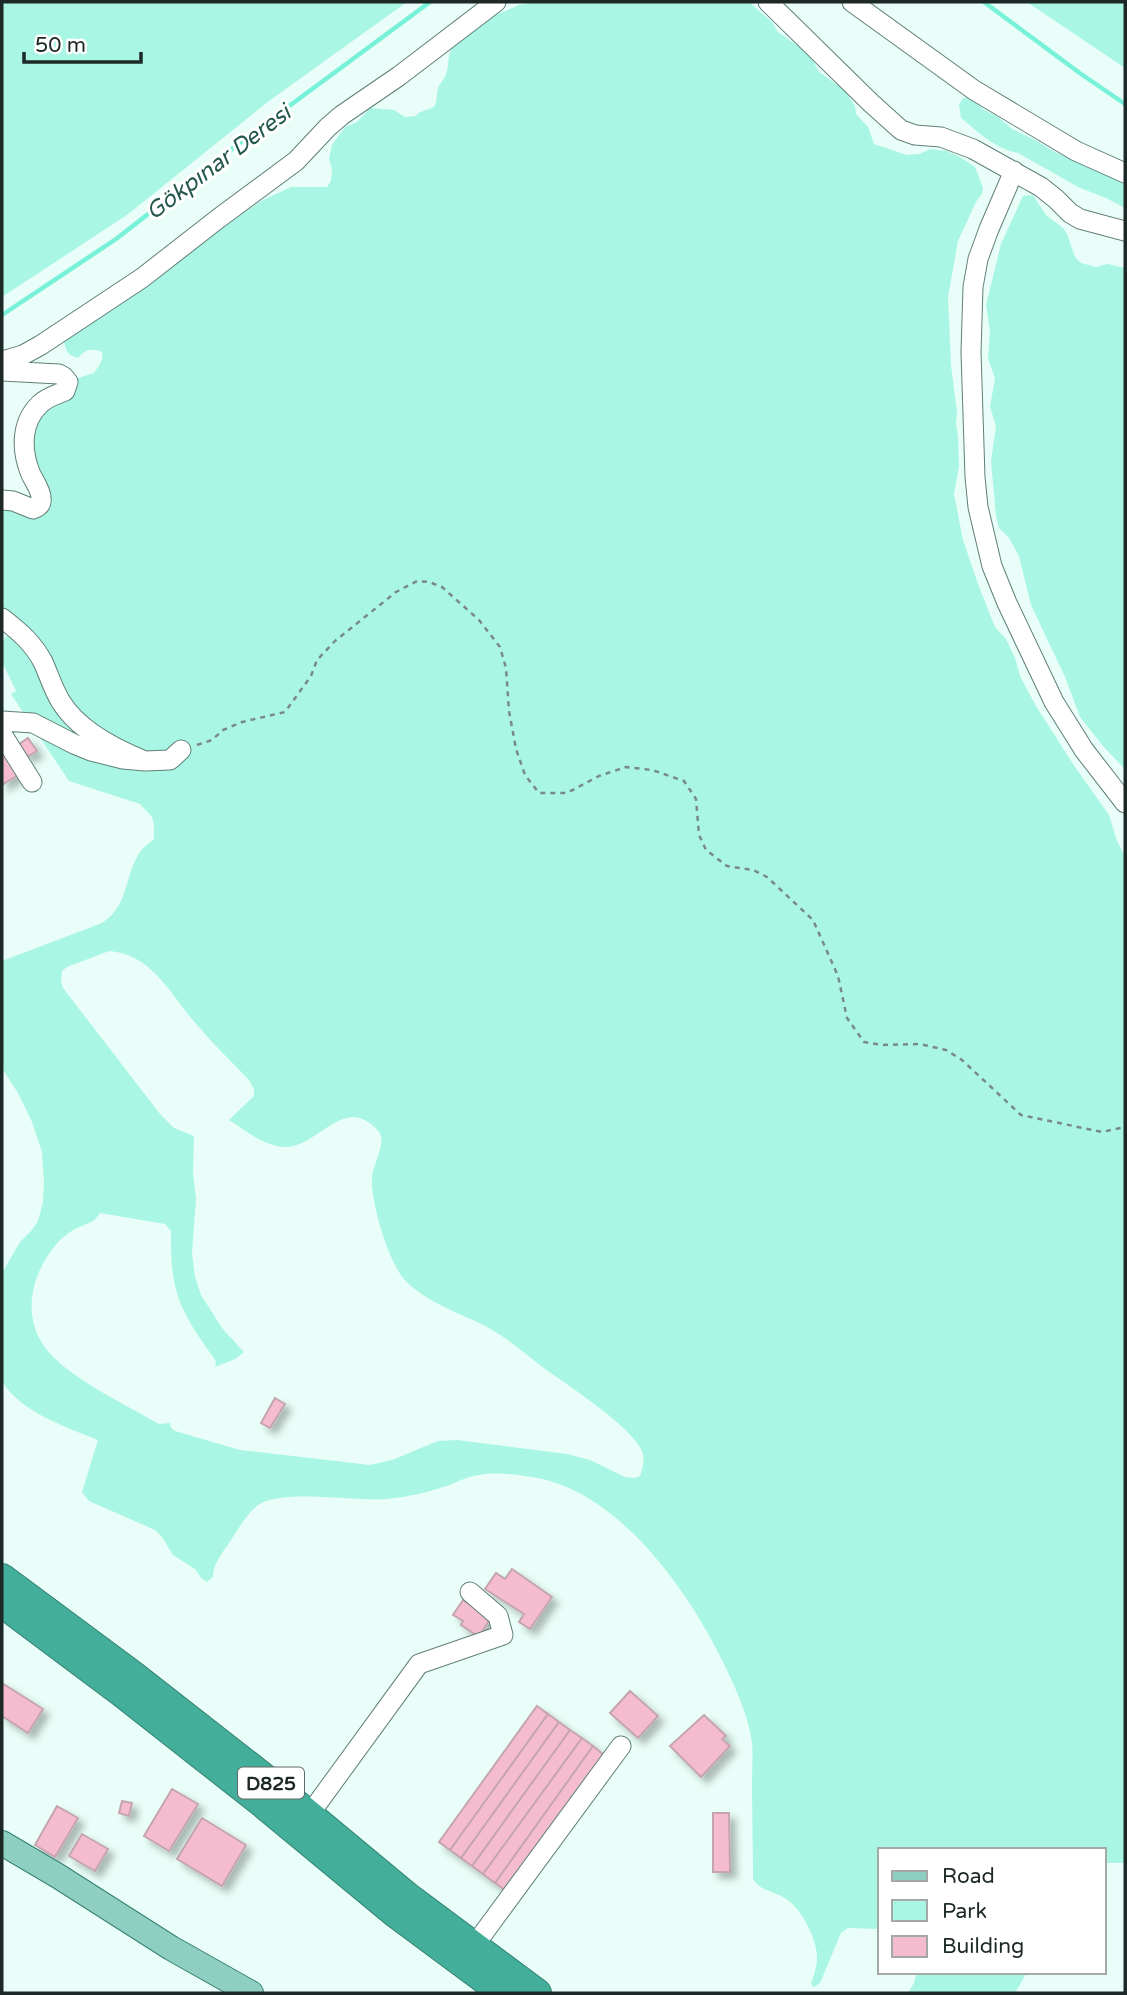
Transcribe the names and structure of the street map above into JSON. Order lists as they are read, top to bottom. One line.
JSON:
{"streets":{"highway":["D825"]},"water":["Gökpınar Deresi"],"legend":["Road","Park","Building"],"scale_bar":"50 m"}
